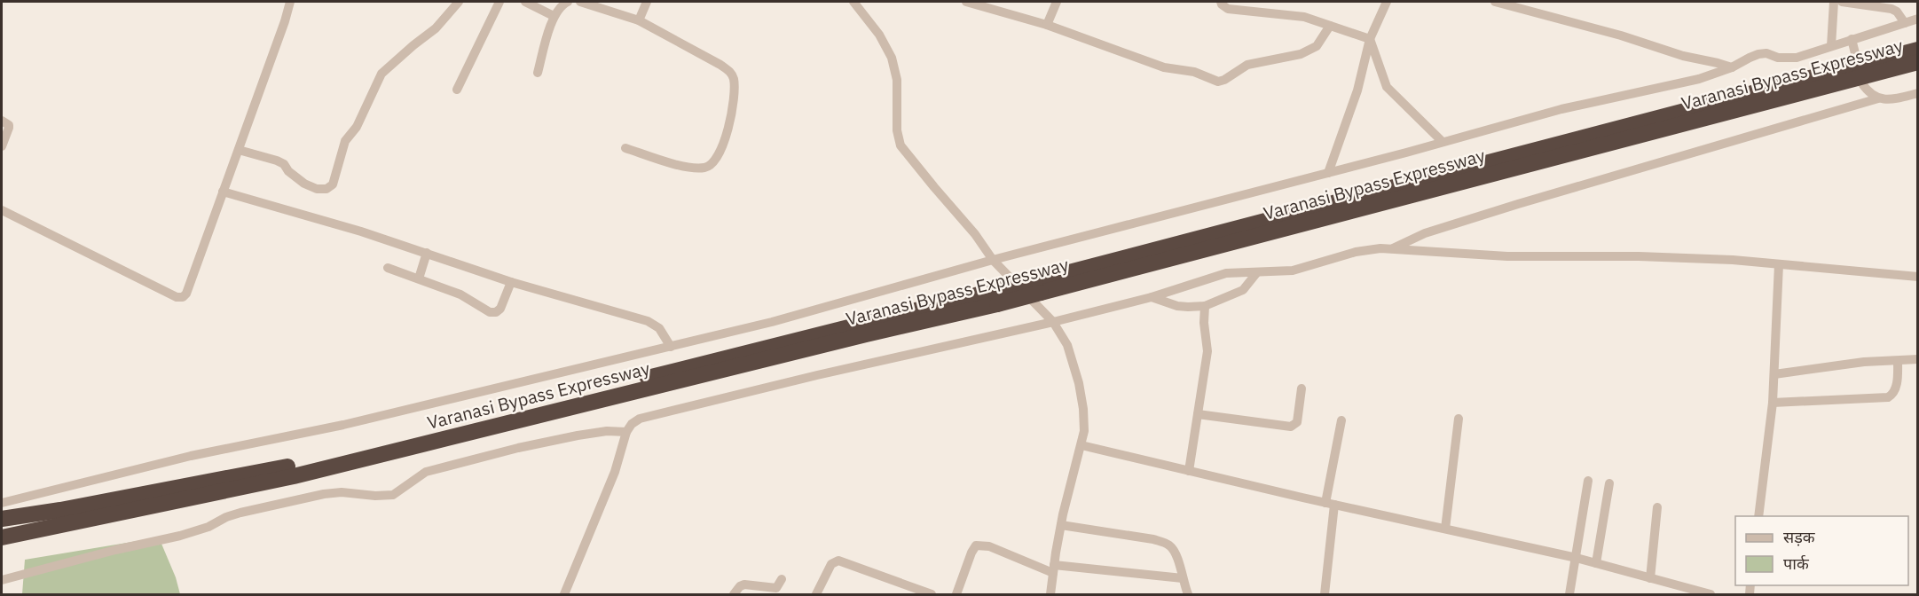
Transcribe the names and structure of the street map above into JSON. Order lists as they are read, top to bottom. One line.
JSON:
{"streets":{"highway":["Varanasi Bypass Expressway"]},"legend":["सड़क","पार्क"]}
